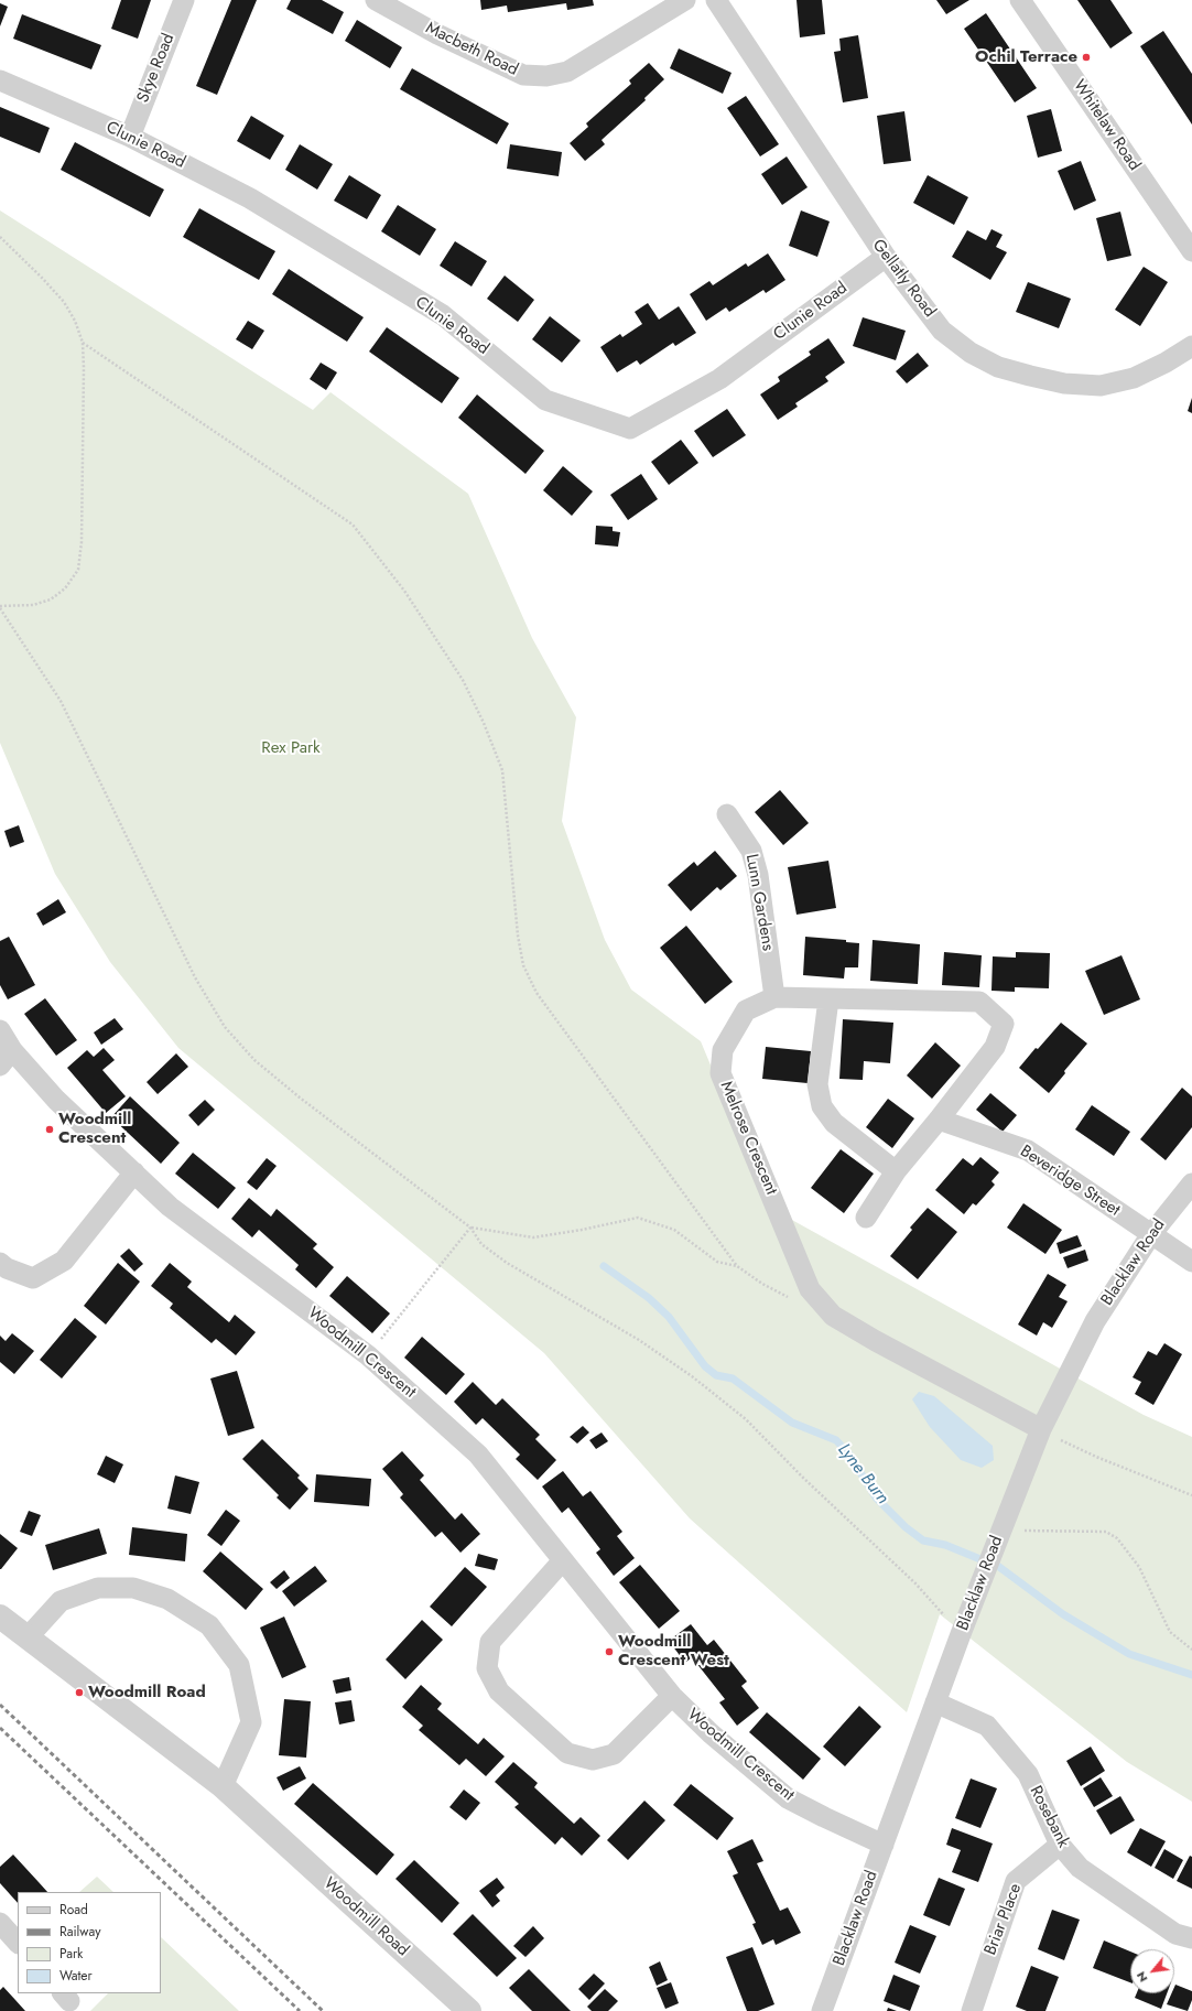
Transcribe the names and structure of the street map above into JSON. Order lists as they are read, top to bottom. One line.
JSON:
{"streets":{"street":["Macbeth Road","Skye Road","Whitelaw Road","Clunie Road","Gellatly Road","Lunn Gardens","Melrose Crescent","Beveridge Street","Blacklaw Road","Woodmill Crescent","Rosebank","Woodmill Road","Briar Place"]},"crossings":[["Skye Road","Clunie Road"],["Clunie Road","Gellatly Road"],["Lunn Gardens","Melrose Crescent"],["Melrose Crescent","Beveridge Street"],["Melrose Crescent","Blacklaw Road"],["Beveridge Street","Blacklaw Road"],["Blacklaw Road","Woodmill Crescent"],["Blacklaw Road","Rosebank"],["Rosebank","Briar Place"]],"water":["Lyne Burn"],"parks":["Rex Park"],"places":["Ochil Terrace","Woodmill Crescent","Woodmill Crescent West","Woodmill Road"],"legend":["Road","Railway","Park","Water"],"north":"bottom left"}
